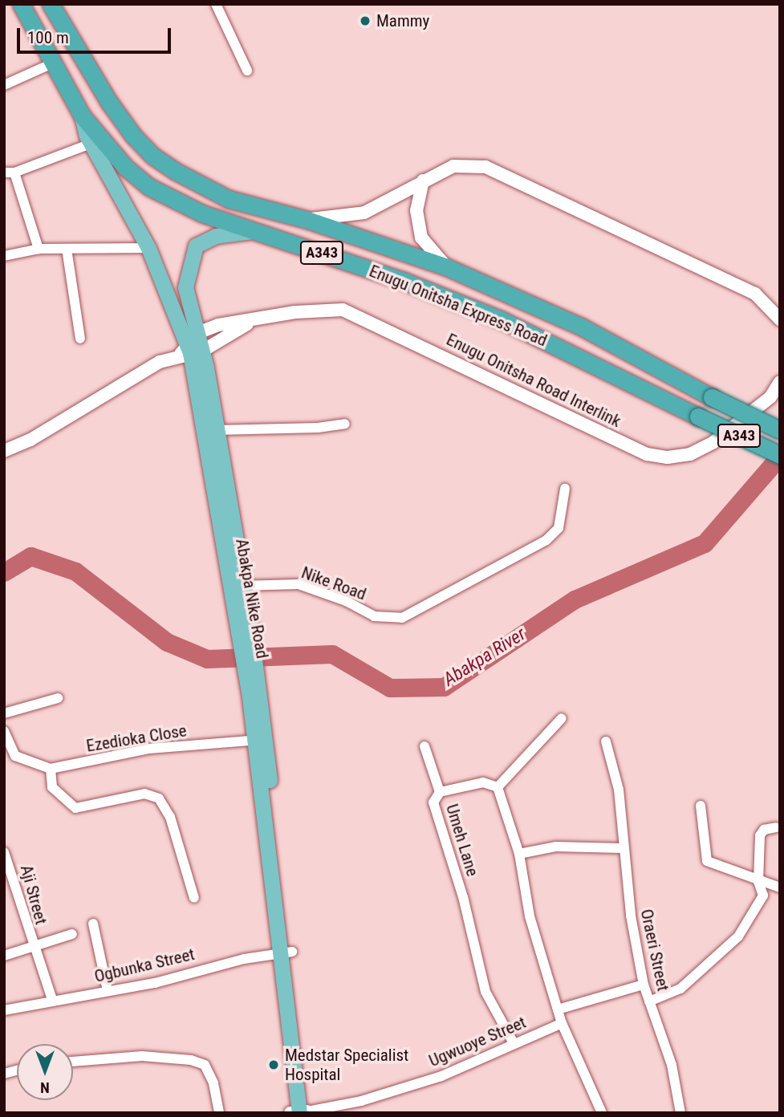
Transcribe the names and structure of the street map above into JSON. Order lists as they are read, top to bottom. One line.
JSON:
{"streets":{"highway":["A343","Enugu Onitsha Express Road"],"main road":["Abakpa Nike Road"],"street":["Enugu Onitsha Road Interlink","Nike Road","Ezedioka Close","Umeh Lane","Aji Street","Oraeri Street","Ogbunka Street","Ugwuoye Street"]},"crossings":[["Enugu Onitsha Express Road","Abakpa Nike Road"],["Enugu Onitsha Road Interlink","Abakpa Nike Road"],["Nike Road","Abakpa Nike Road"],["Abakpa Nike Road","Ezedioka Close"],["Abakpa Nike Road","Ogbunka Street"],["Abakpa Nike Road","Ugwuoye Street"],["Umeh Lane","Ugwuoye Street"],["Aji Street","Ogbunka Street"]],"water":["Abakpa River"],"places":["Mammy","Medstar Specialist Hospital"],"scale_bar":"100 m","north":"bottom"}
